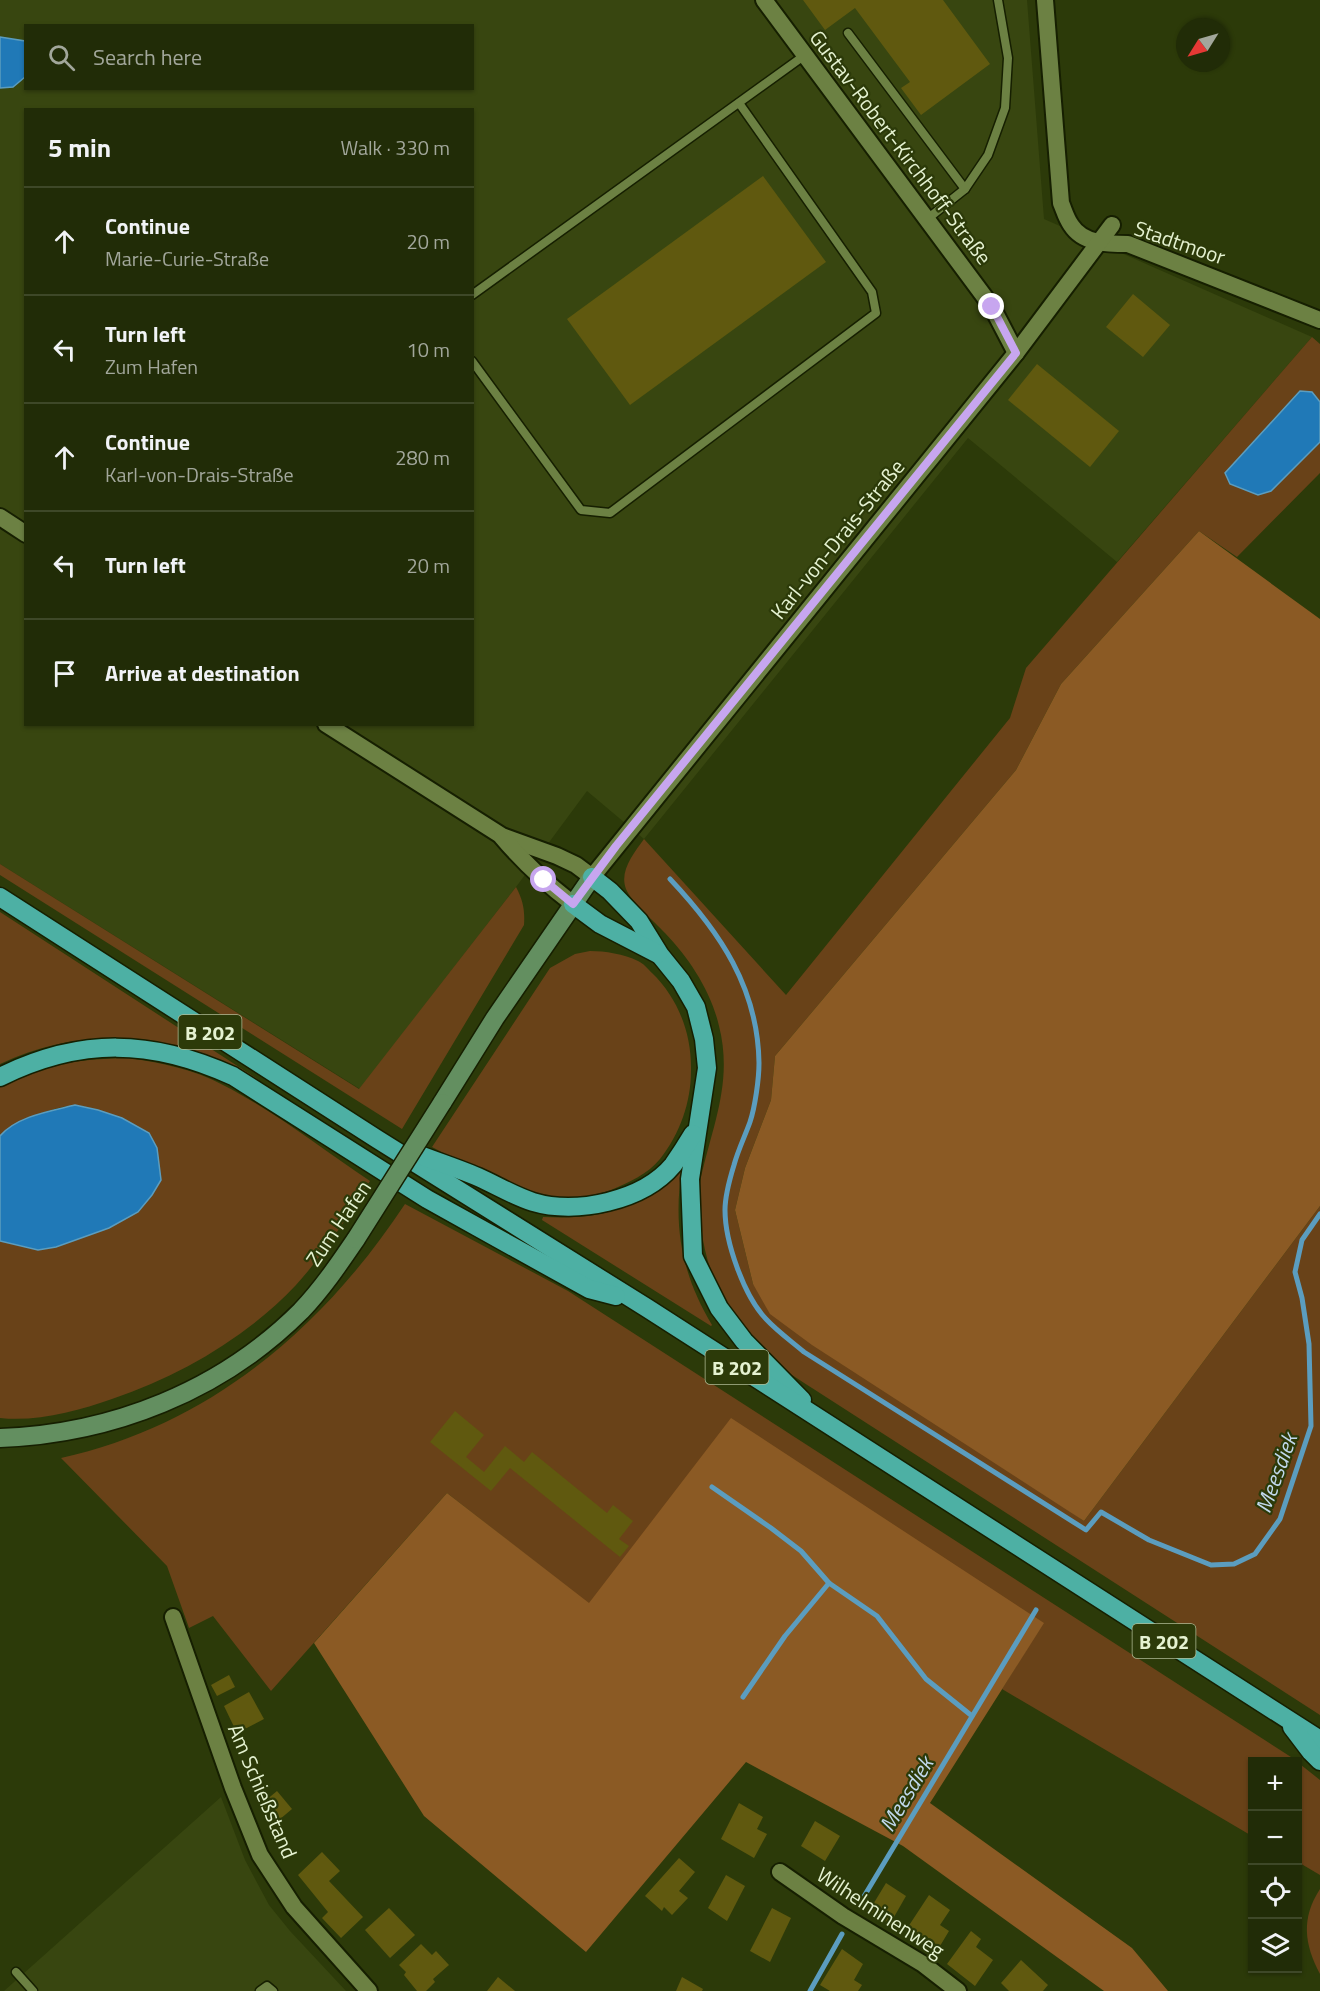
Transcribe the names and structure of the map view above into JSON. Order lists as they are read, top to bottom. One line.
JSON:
{"streets":{"highway":["B 202"],"main road":["Zum Hafen"],"street":["Gustav-Robert-Kirchhoff-Straße","Stadtmoor","Karl-von-Drais-Straße","Am Schießstand","Wilhelminenweg"]},"crossings":[["Gustav-Robert-Kirchhoff-Straße","Karl-von-Drais-Straße"],["Stadtmoor","Karl-von-Drais-Straße"],["Karl-von-Drais-Straße","Zum Hafen"]],"water":["Meesdiek"],"north":"bottom left","page":{"search":"Search here","heading":["5 min","Walk · 330 m"],"list":[["Continue","Marie-Curie-Straße","20 m"],["Turn left","Zum Hafen","10 m"],["Continue","Karl-von-Drais-Straße","280 m"],["Turn left","20 m"],"Arrive at destination"],"map_buttons":["+","−"]}}
